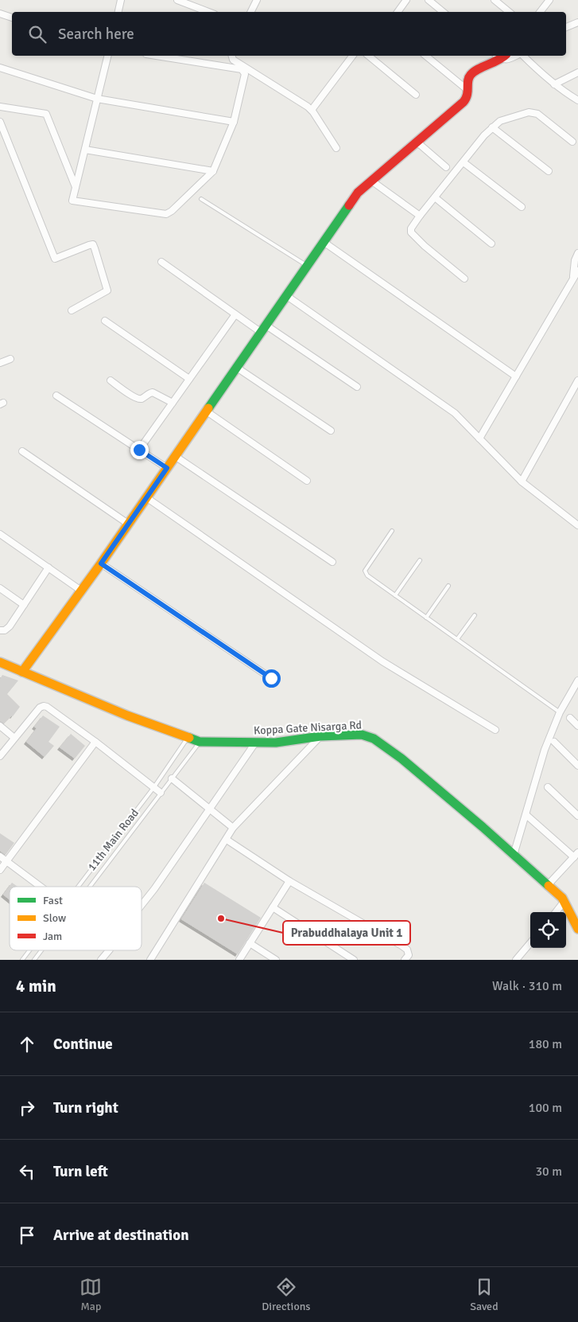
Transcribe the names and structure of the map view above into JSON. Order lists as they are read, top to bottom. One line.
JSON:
{"streets":{"street":["Koppa Gate Nisarga Rd"],"lane":["11th Main Road"]},"crossings":[["Koppa Gate Nisarga Rd","11th Main Road"]],"places":["Prabuddhalaya Unit 1"],"legend":["Fast","Slow","Jam"],"page":{"search":"Search here","heading":["4 min","Walk · 310 m"],"list":[["Continue","180 m"],["Turn right","100 m"],["Turn left","30 m"],"Arrive at destination"],"nav":["Map","Directions","Saved"]}}
